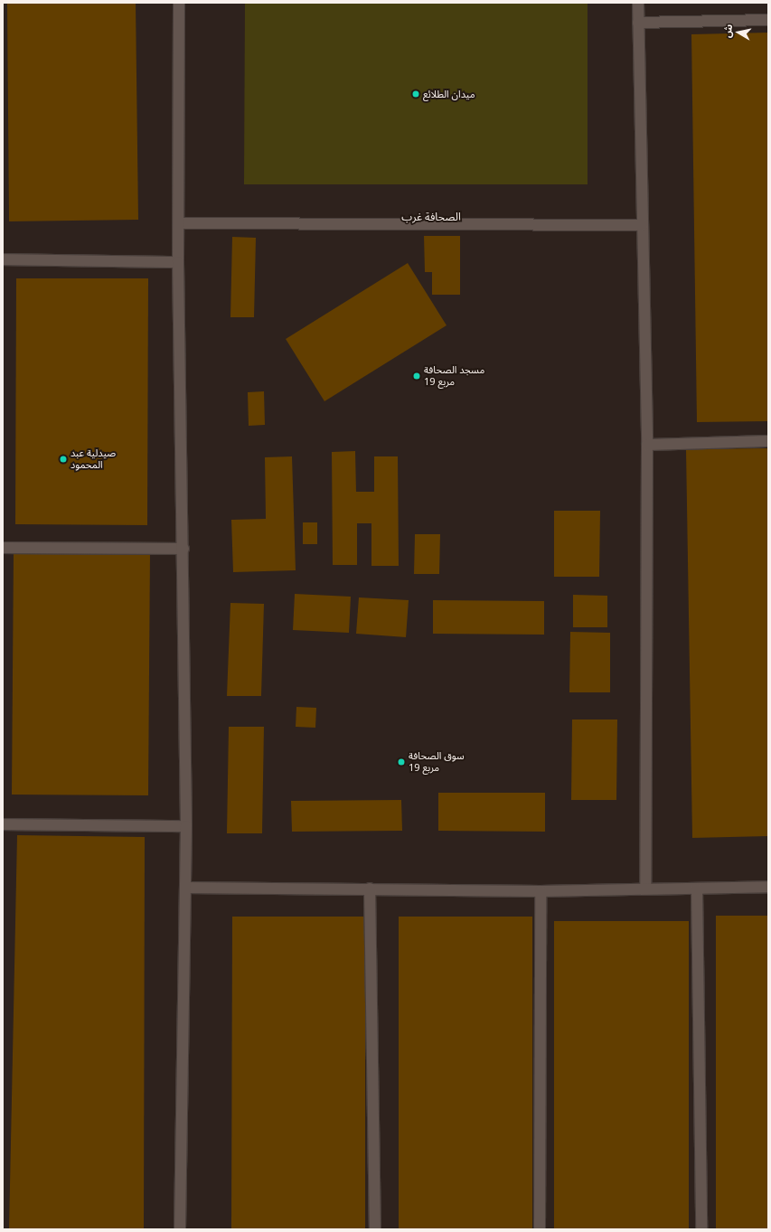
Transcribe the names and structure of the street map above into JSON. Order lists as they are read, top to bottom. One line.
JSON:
{"districts":["الصحافة غرب"],"places":["ميدان الطلائع","مسجد الصحافة مربع 19","صيدلية عبد المحمود","سوق الصحافة مربع 19"],"north":"left"}
